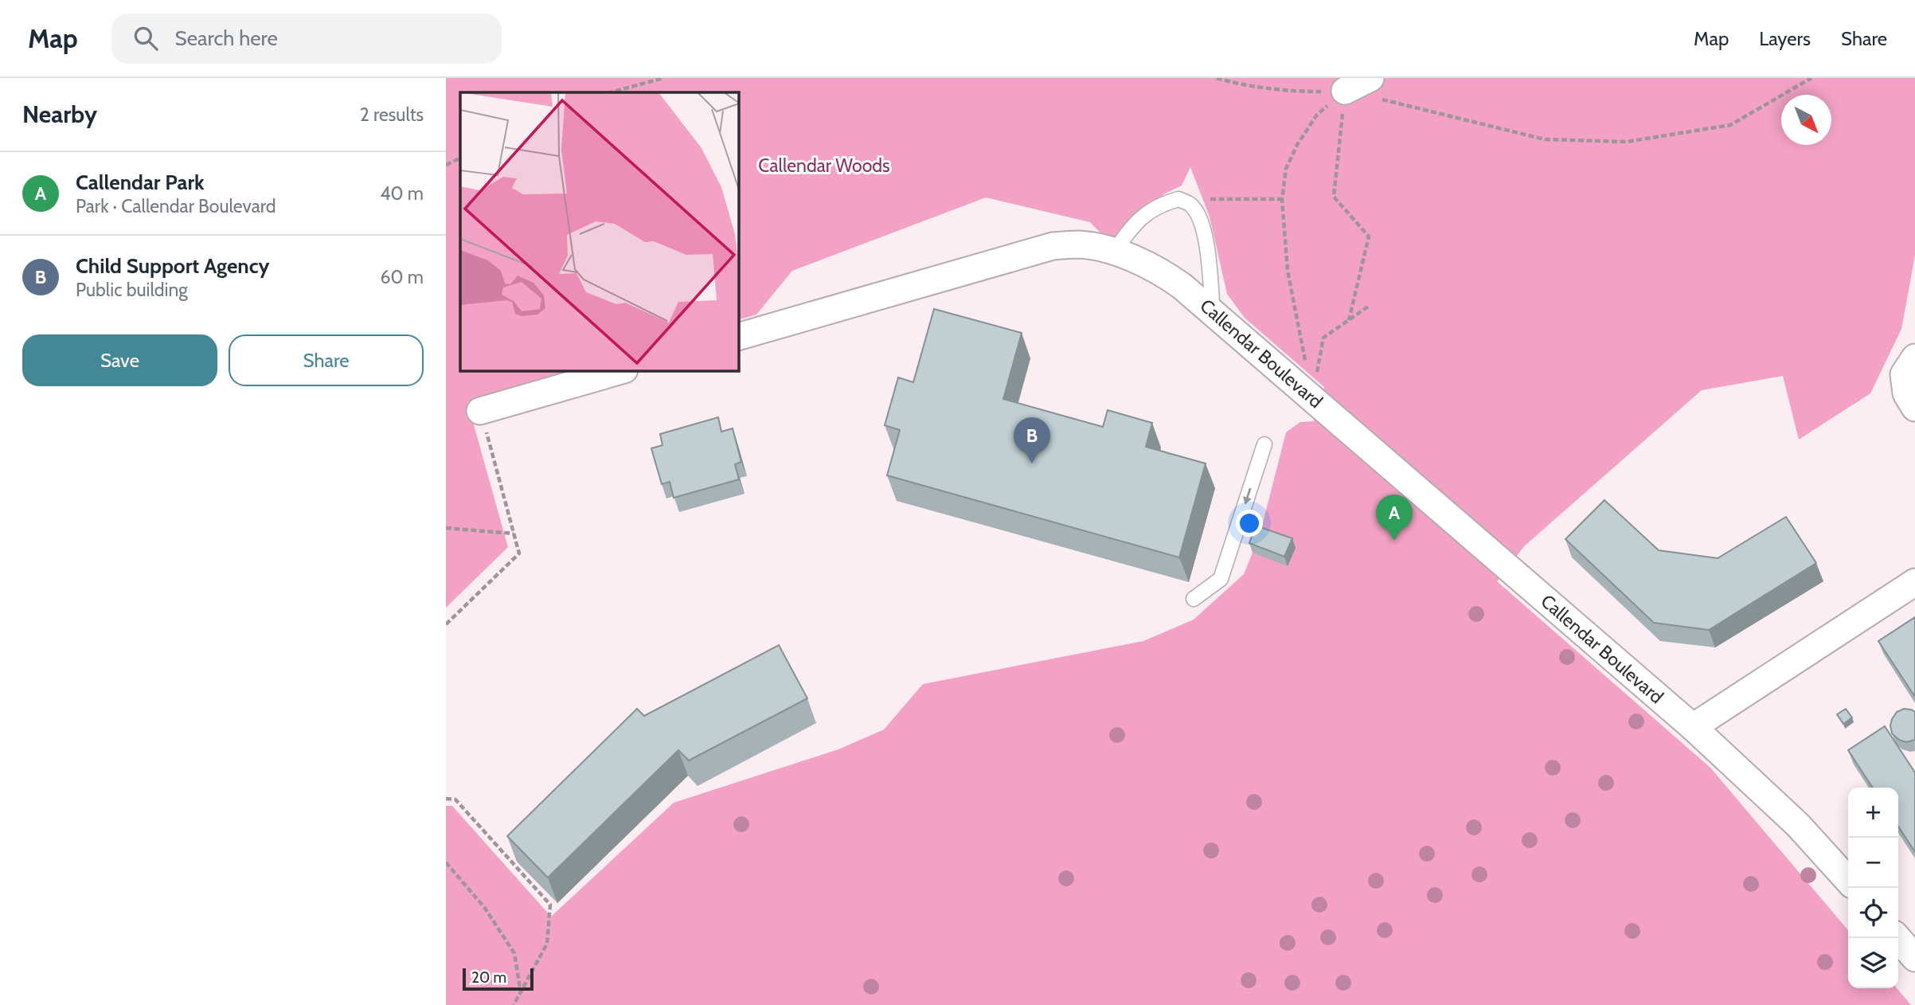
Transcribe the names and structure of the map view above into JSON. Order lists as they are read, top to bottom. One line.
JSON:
{"streets":{"street":["Callendar Boulevard"]},"parks":["Callendar Woods"],"scale_bar":"20 m","north":"bottom right","page":{"header":"Map","search":"Search here","nav":["Map","Layers","Share"],"heading":["Nearby","2 results"],"list":[{"mark":"A","name":"Callendar Park","note":"Park · Callendar Boulevard","value":"40 m"},{"mark":"B","name":"Child Support Agency","note":"Public building","value":"60 m"}],"buttons":["Save","Share"],"pins":["B","A"],"map_buttons":["+","−"],"scale":"20 m"}}
